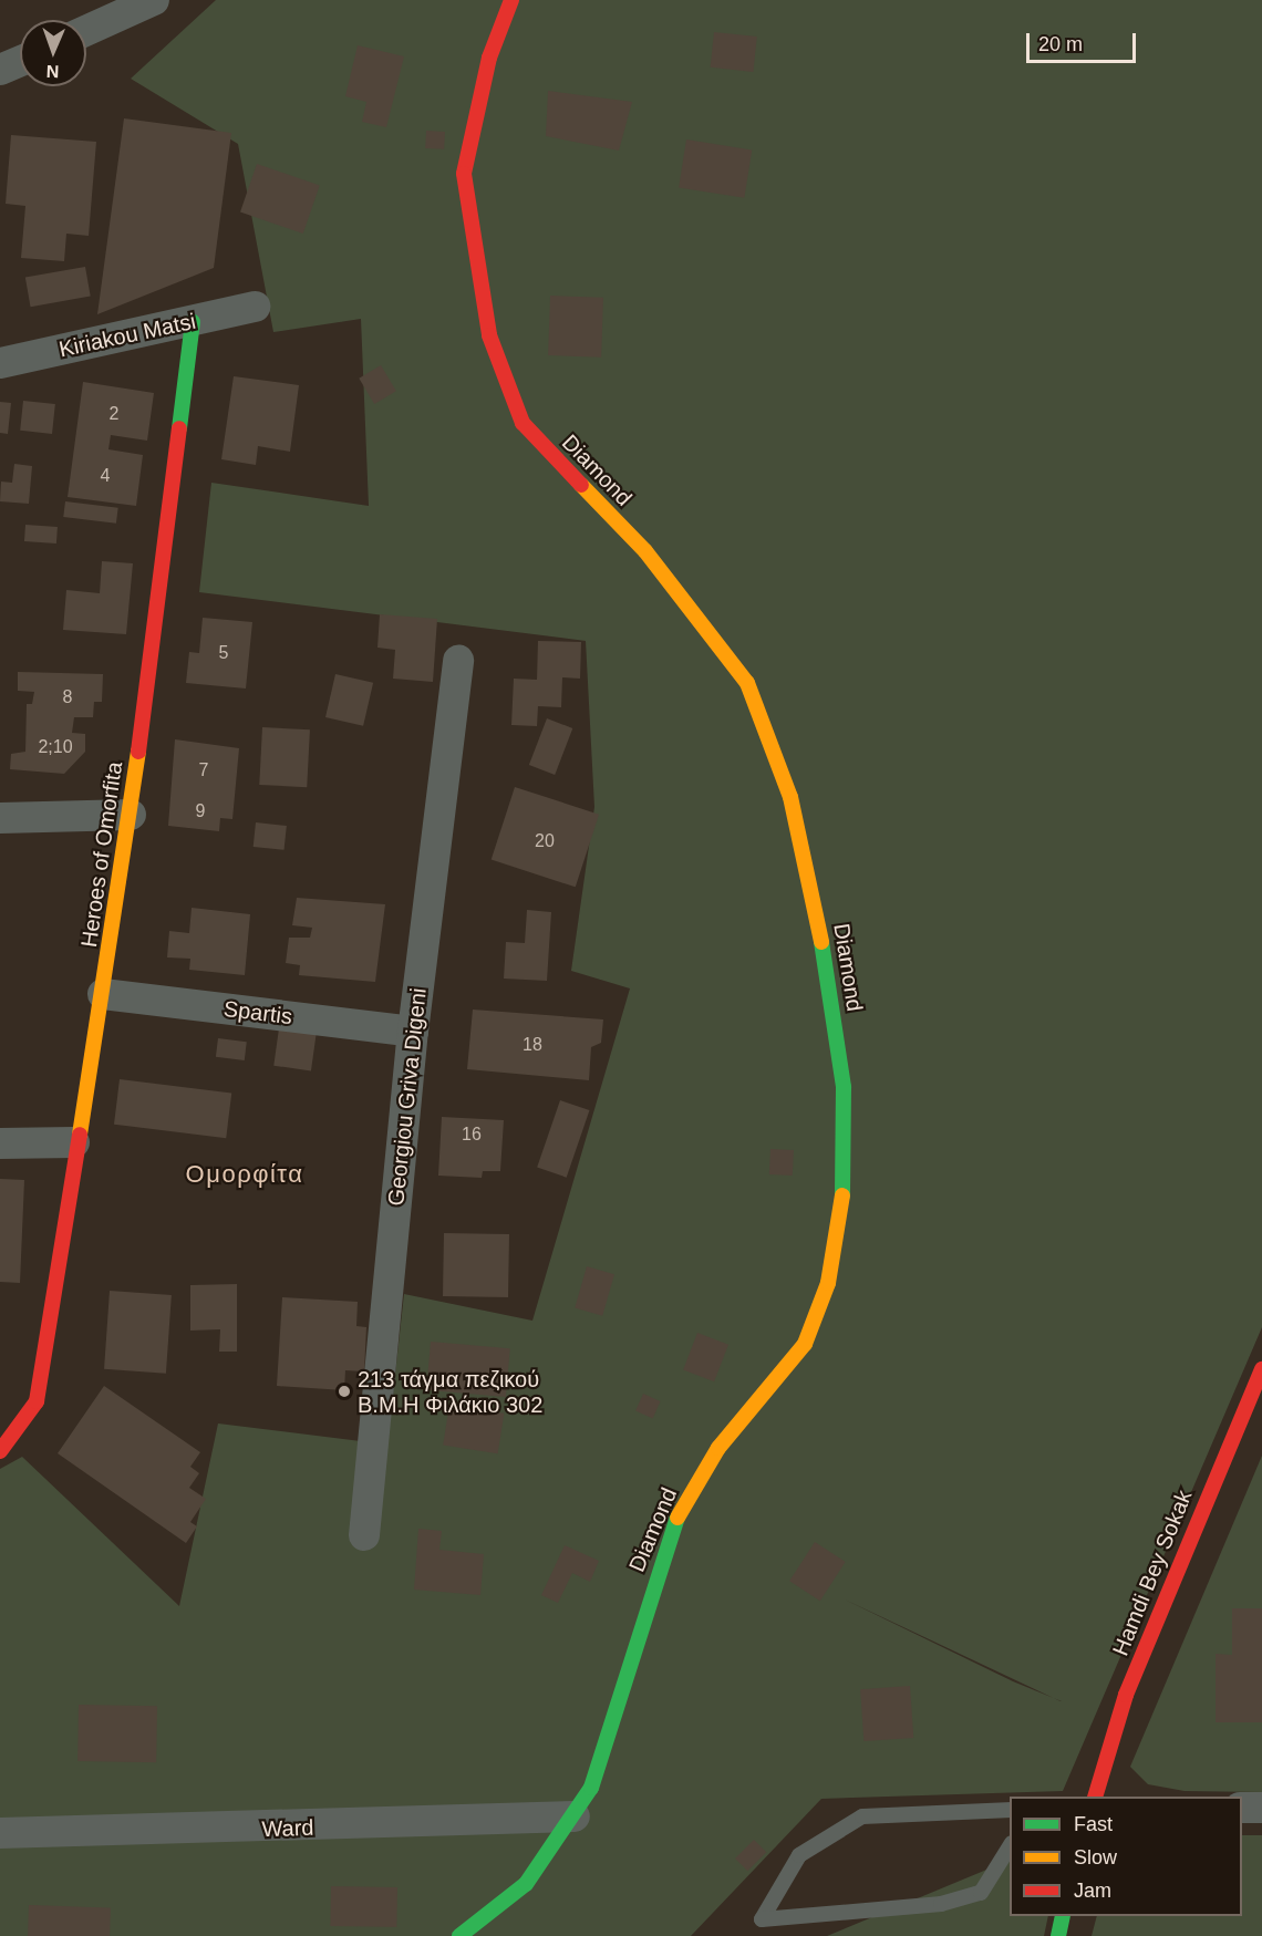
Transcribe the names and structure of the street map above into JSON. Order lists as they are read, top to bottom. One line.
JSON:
{"streets":{"street":["Kiriakou Matsi","Diamond","Heroes of Omorfita","Spartis","Georgiou Griva Digeni","Hamdi Bey Sokak","Ward"]},"crossings":[["Kiriakou Matsi","Heroes of Omorfita"],["Diamond","Ward"],["Heroes of Omorfita","Spartis"],["Spartis","Georgiou Griva Digeni"]],"districts":["Ομορφίτα"],"places":["213 τάγμα πεζικού B.M.H Φιλάκιο 302"],"house_numbers":["2","4","5","8","2;10","7","9","20","18","16"],"legend":["Fast","Slow","Jam"],"scale_bar":"20 m","north":"bottom"}
